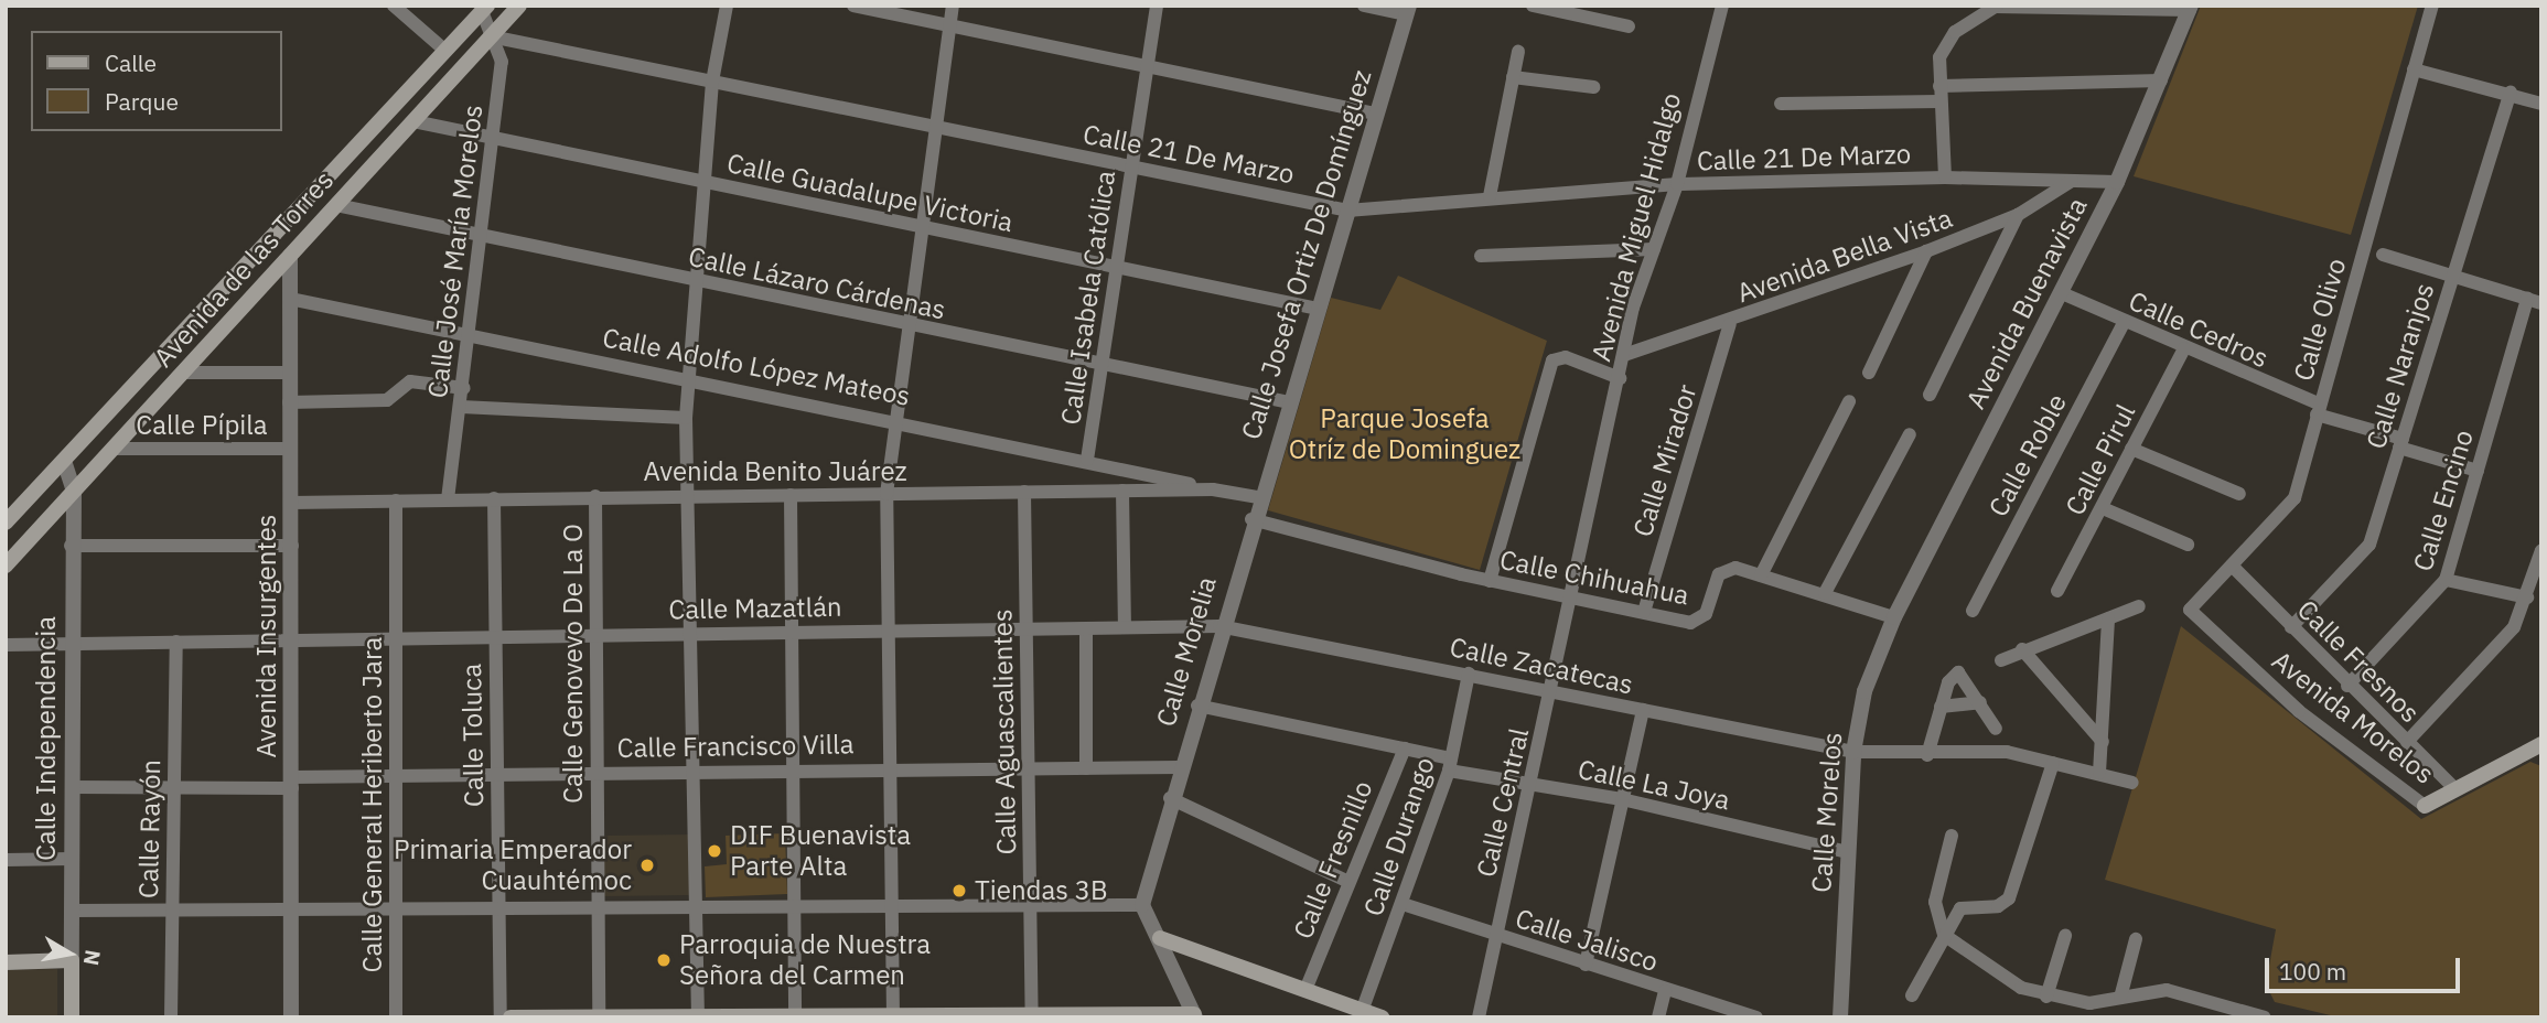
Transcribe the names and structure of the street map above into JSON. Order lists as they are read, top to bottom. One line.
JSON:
{"streets":{"main road":["Avenida de las Torres","Avenida Morelos","Calle Independencia"],"street":["Calle 21 De Marzo","Calle Guadalupe Victoria","Avenida Miguel Hidalgo","Calle José María Morelos","Calle Josefa Ortiz De Domínguez","Avenida Bella Vista","Calle Lázaro Cárdenas","Calle Isabela Católica","Avenida Buenavista","Calle Olivo","Calle Cedros","Calle Naranjos","Calle Adolfo López Mateos","Calle Pípila","Calle Roble","Calle Pirul","Calle Mirador","Avenida Benito Juárez","Calle Encino","Calle Chihuahua","Calle Mazatlán","Avenida Insurgentes","Calle Morelia","Calle Fresnos","Calle Genovevo De La O","Calle Zacatecas","Calle Aguascalientes","Calle Toluca","Calle Francisco Villa","Calle La Joya","Calle Central","Calle General Heriberto Jara","Calle Morelos","Calle Rayón","Calle Durango","Calle Fresnillo","Calle Jalisco"]},"crossings":[["Calle 21 De Marzo","Avenida Miguel Hidalgo"],["Calle 21 De Marzo","Calle José María Morelos"],["Calle 21 De Marzo","Calle Josefa Ortiz De Domínguez"],["Calle 21 De Marzo","Avenida Bella Vista"],["Calle 21 De Marzo","Avenida de las Torres"],["Calle 21 De Marzo","Calle Isabela Católica"],["Calle 21 De Marzo","Avenida Buenavista"],["Calle Guadalupe Victoria","Calle José María Morelos"],["Calle Guadalupe Victoria","Calle Josefa Ortiz De Domínguez"],["Calle Guadalupe Victoria","Avenida de las Torres"],["Calle Guadalupe Victoria","Calle Isabela Católica"],["Avenida Miguel Hidalgo","Avenida Bella Vista"],["Avenida Miguel Hidalgo","Calle Chihuahua"],["Avenida Miguel Hidalgo","Calle Central"],["Calle José María Morelos","Avenida de las Torres"],["Calle José María Morelos","Calle Lázaro Cárdenas"],["Calle José María Morelos","Calle Adolfo López Mateos"],["Calle José María Morelos","Avenida Benito Juárez"],["Calle Josefa Ortiz De Domínguez","Calle Lázaro Cárdenas"],["Calle Josefa Ortiz De Domínguez","Avenida Benito Juárez"],["Calle Josefa Ortiz De Domínguez","Calle Chihuahua"],["Calle Josefa Ortiz De Domínguez","Calle Morelia"],["Avenida Bella Vista","Calle Mirador"],["Avenida de las Torres","Calle Lázaro Cárdenas"],["Avenida de las Torres","Calle Pípila"],["Avenida de las Torres","Avenida Insurgentes"],["Avenida de las Torres","Calle Independencia"],["Calle Lázaro Cárdenas","Calle Isabela Católica"],["Calle Isabela Católica","Calle Adolfo López Mateos"],["Avenida Buenavista","Calle Cedros"],["Avenida Buenavista","Calle Chihuahua"],["Avenida Buenavista","Calle Morelos"],["Calle Olivo","Calle Cedros"],["Calle Olivo","Calle Fresnos"],["Calle Olivo","Avenida Morelos"],["Calle Cedros","Calle Naranjos"],["Calle Cedros","Calle Roble"],["Calle Cedros","Calle Pirul"],["Calle Cedros","Calle Encino"],["Calle Naranjos","Calle Fresnos"],["Calle Adolfo López Mateos","Avenida Benito Juárez"],["Calle Adolfo López Mateos","Avenida Insurgentes"],["Calle Pípila","Avenida Insurgentes"],["Calle Mirador","Calle Chihuahua"],["Avenida Benito Juárez","Avenida Insurgentes"],["Avenida Benito Juárez","Calle Genovevo De La O"],["Avenida Benito Juárez","Calle Aguascalientes"],["Avenida Benito Juárez","Calle Toluca"],["Avenida Benito Juárez","Calle General Heriberto Jara"],["Calle Encino","Calle Fresnos"],["Calle Chihuahua","Calle Morelia"],["Calle Chihuahua","Calle Central"],["Calle Chihuahua","Calle Morelos"],["Calle Mazatlán","Avenida Insurgentes"],["Calle Mazatlán","Calle Morelia"],["Calle Mazatlán","Calle Genovevo De La O"],["Calle Mazatlán","Calle Zacatecas"],["Calle Mazatlán","Calle Aguascalientes"],["Calle Mazatlán","Calle Toluca"],["Calle Mazatlán","Calle Independencia"],["Calle Mazatlán","Calle General Heriberto Jara"],["Calle Mazatlán","Calle Rayón"],["Avenida Insurgentes","Calle Francisco Villa"],["Calle Morelia","Calle Zacatecas"],["Calle Morelia","Calle Francisco Villa"],["Calle Morelia","Calle La Joya"],["Calle Fresnos","Avenida Morelos"],["Calle Genovevo De La O","Calle Francisco Villa"],["Calle Zacatecas","Calle Central"],["Calle Zacatecas","Calle Morelos"],["Calle Zacatecas","Calle Durango"],["Calle Aguascalientes","Calle Francisco Villa"],["Calle Toluca","Calle Francisco Villa"],["Calle Independencia","Calle Francisco Villa"],["Calle Francisco Villa","Calle General Heriberto Jara"],["Calle Francisco Villa","Calle Rayón"],["Calle La Joya","Calle Central"],["Calle La Joya","Calle Morelos"],["Calle La Joya","Calle Durango"],["Calle La Joya","Calle Fresnillo"],["Calle Central","Calle Jalisco"],["Calle Durango","Calle Jalisco"]],"parks":["Parque Josefa Otríz de Dominguez"],"places":["DIF Buenavista Parte Alta","Primaria Emperador Cuauhtémoc","Tiendas 3B","Parroquia de Nuestra Señora del Carmen"],"legend":["Calle","Parque"],"scale_bar":"100 m","north":"right"}
